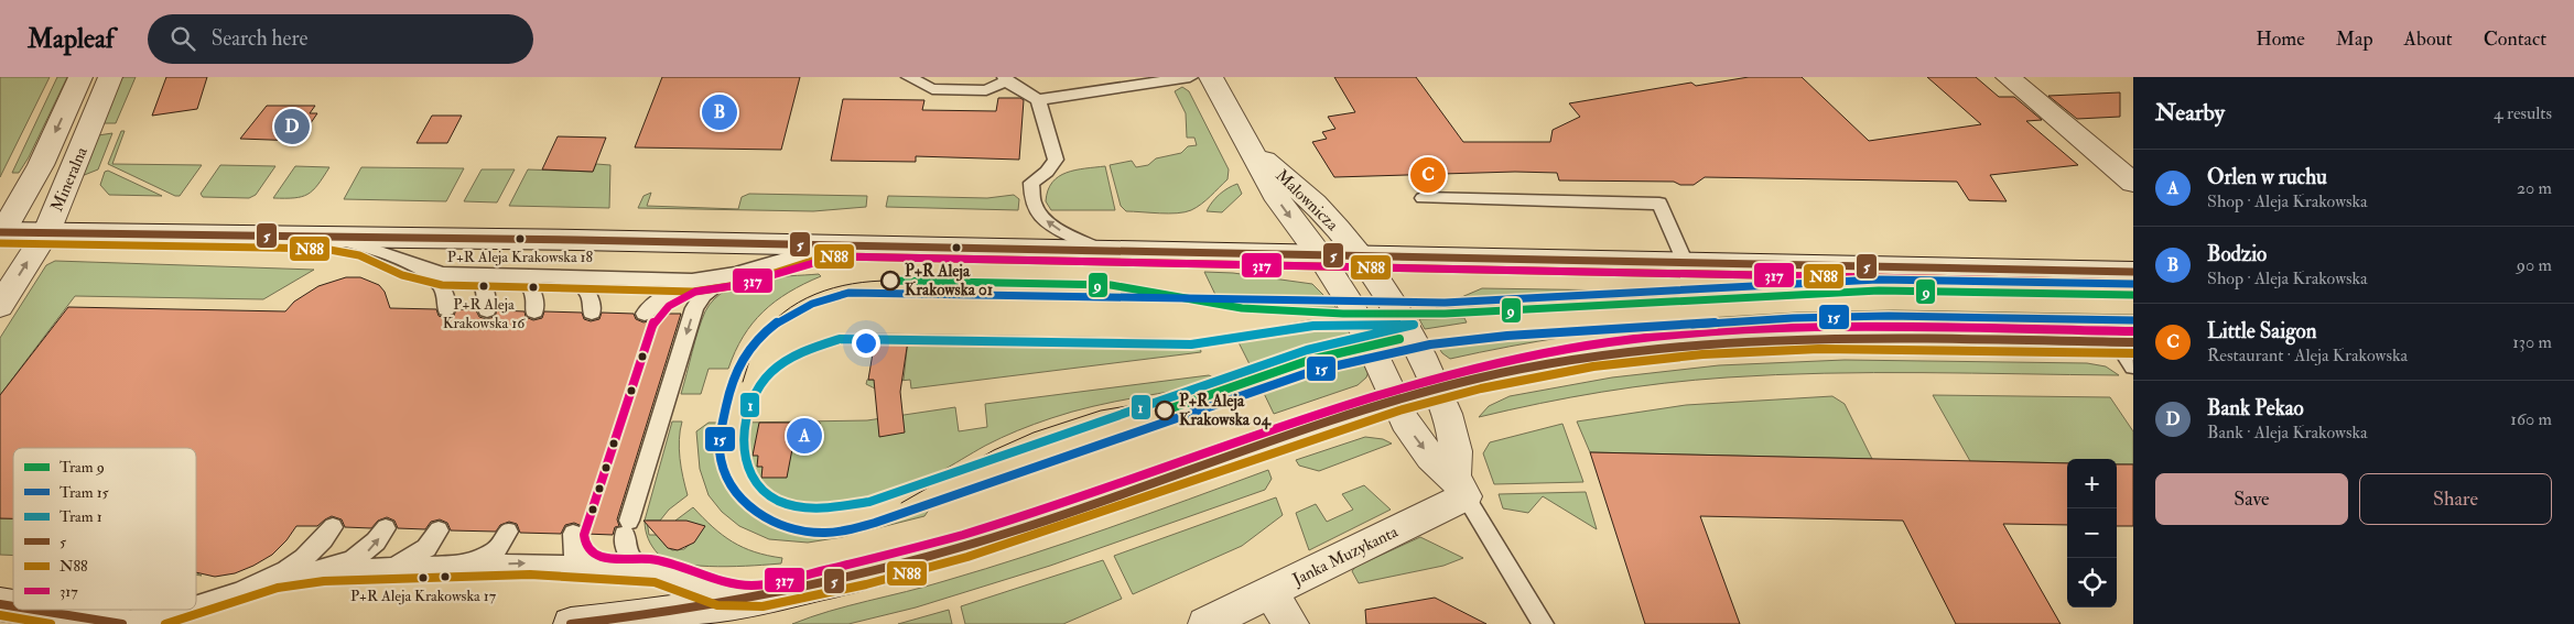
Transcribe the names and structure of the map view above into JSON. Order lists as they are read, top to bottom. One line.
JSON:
{"streets":{"main road":["Mineralna","Malownicza","Janka Muzykanta"]},"places":["P+R Aleja Krakowska 18","P+R Aleja Krakowska 01","P+R Aleja Krakowska 16","P+R Aleja Krakowska 04","P+R Aleja Krakowska 17"],"lines":["transit line 5","transit line N88","transit line 317","tram line 15","tram line 9","tram line 1"],"legend":["Tram 9","Tram 15","Tram 1","5","N88","317"],"page":{"header":"Mapleaf","search":"Search here","nav":["Home","Map","About","Contact"],"heading":["Nearby","4 results"],"pins":["B","D","C","A"],"list":[{"mark":"A","name":"Orlen w ruchu","note":"Shop · Aleja Krakowska","value":"20 m"},{"mark":"B","name":"Bodzio","note":"Shop · Aleja Krakowska","value":"90 m"},{"mark":"C","name":"Little Saigon","note":"Restaurant · Aleja Krakowska","value":"130 m"},{"mark":"D","name":"Bank Pekao","note":"Bank · Aleja Krakowska","value":"160 m"}],"buttons":["Save","Share"],"map_buttons":["+","−"]}}
